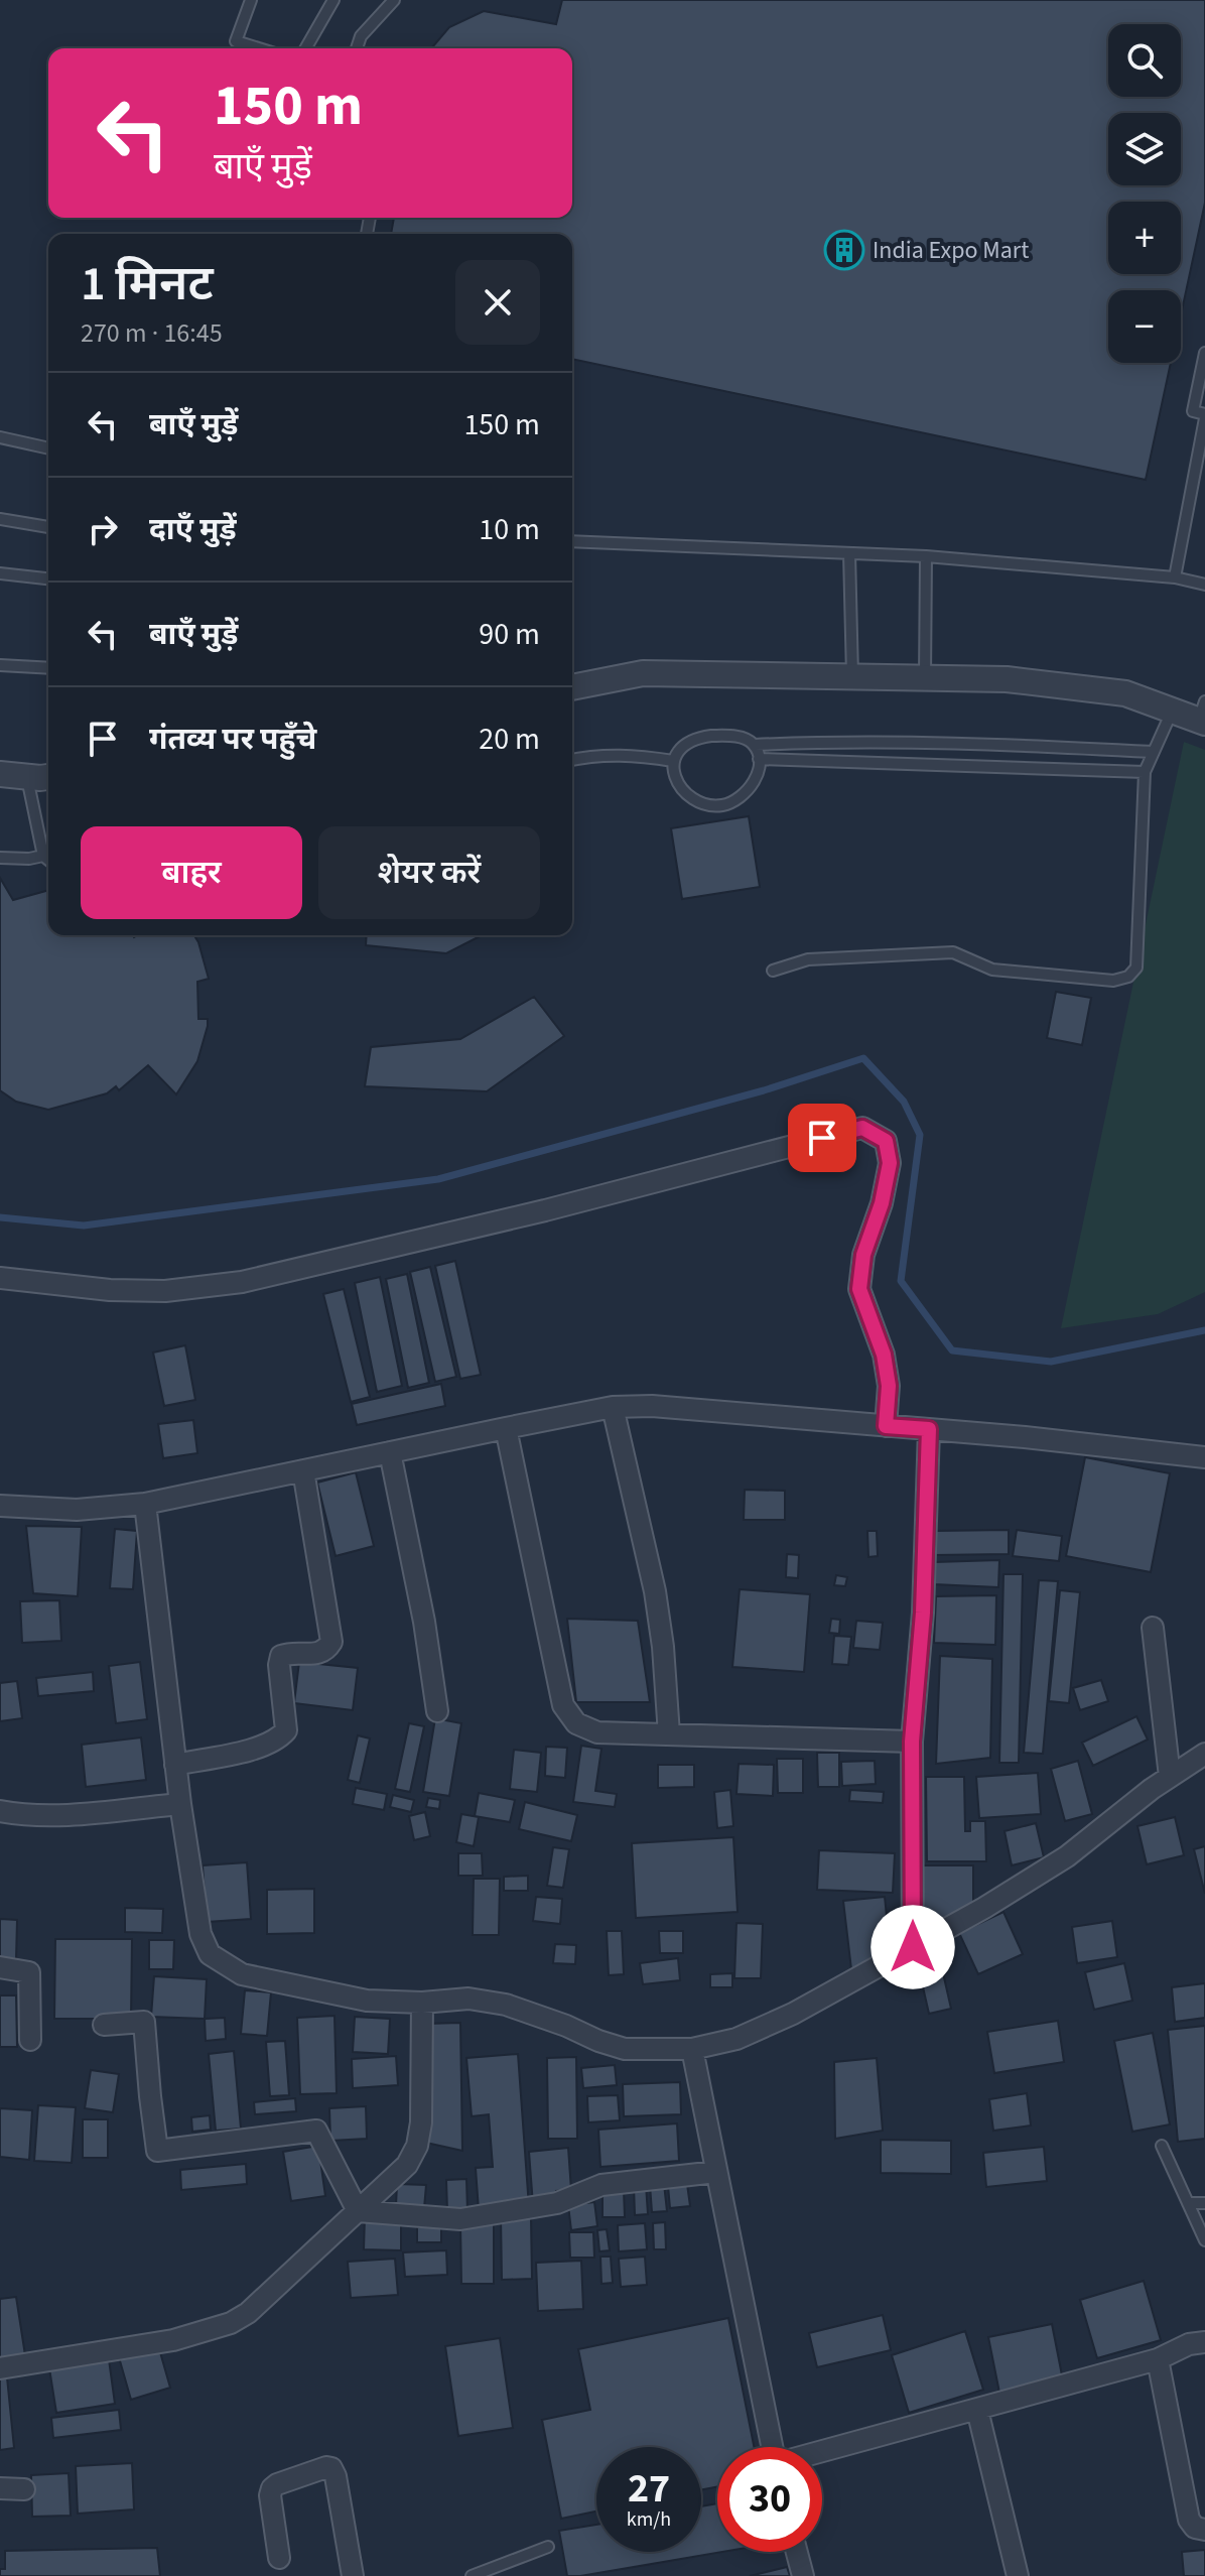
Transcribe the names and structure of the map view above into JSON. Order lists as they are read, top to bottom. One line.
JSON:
{"places":{"building":["India Expo Mart"]},"page":{"map_buttons":["+","−"],"turn":["150 m","बाएँ मुड़ें"],"heading":["1 मिनट","270 m · 16:45"],"list":[{"name":"बाएँ मुड़ें","value":"150 m"},{"name":"दाएँ मुड़ें","value":"10 m"},{"name":"बाएँ मुड़ें","value":"90 m"},{"name":"गंतव्य पर पहुँचे","value":"20 m"}],"buttons":["बाहर","शेयर करें"],"speed":"27 km/h","limit":"30"}}
